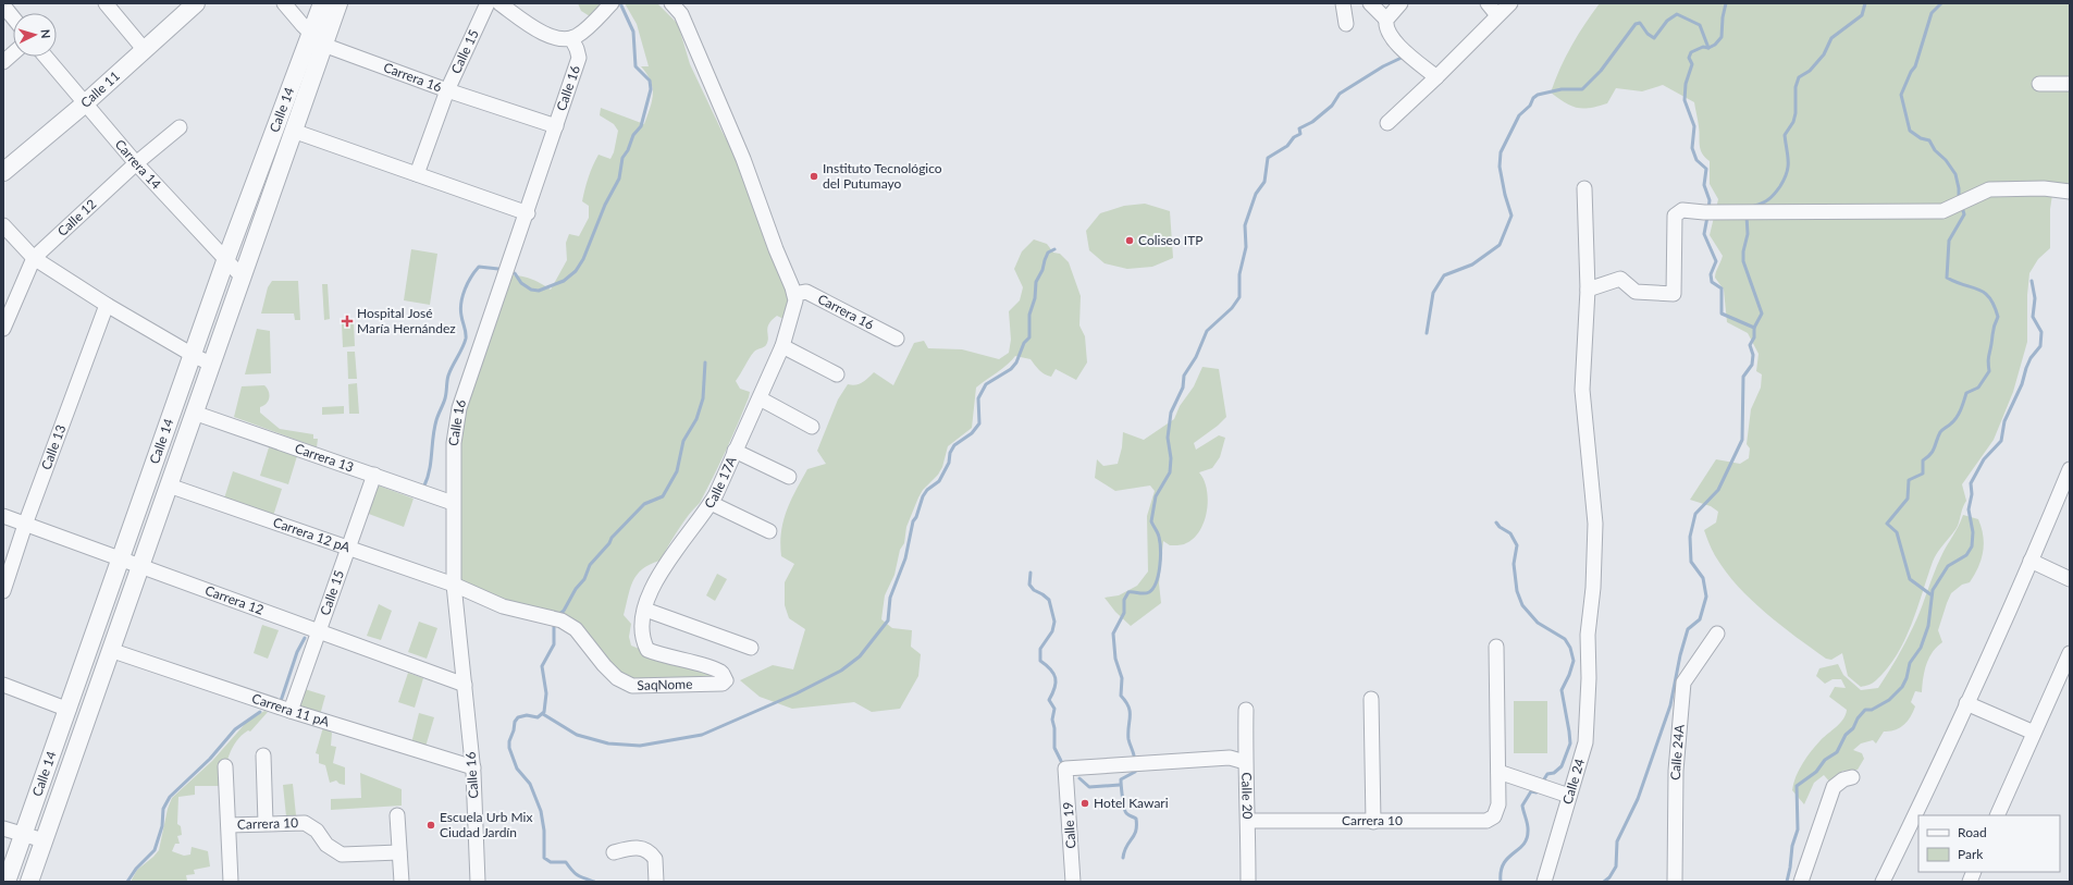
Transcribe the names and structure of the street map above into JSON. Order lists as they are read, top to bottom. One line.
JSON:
{"streets":{"street":["Calle 15","Carrera 16","Calle 11","Calle 16","Calle 14","Carrera 14","Calle 12","Calle 13","Carrera 13","Calle 17A","Carrera 12 pA","Carrera 12","SaqNome","Carrera 11 pA","Calle 24A","Calle 24","Calle 20","Carrera 10","Calle 19"]},"crossings":[["Calle 15","Carrera 16"],["Calle 15","Carrera 13"],["Calle 15","Carrera 12 pA"],["Calle 15","Carrera 12"],["Calle 15","Carrera 11 pA"],["Carrera 16","Calle 16"],["Carrera 16","Calle 14"],["Carrera 16","Calle 17A"],["Calle 11","Carrera 14"],["Calle 16","Carrera 13"],["Calle 16","Carrera 12 pA"],["Calle 16","Carrera 12"],["Calle 16","SaqNome"],["Calle 16","Carrera 11 pA"],["Calle 14","Carrera 14"],["Calle 14","Carrera 13"],["Calle 14","Carrera 12 pA"],["Calle 14","Carrera 12"],["Calle 14","Carrera 11 pA"],["Carrera 14","Calle 12"],["Calle 13","Carrera 12"],["Calle 17A","SaqNome"],["Carrera 12 pA","SaqNome"],["Calle 20","Carrera 10"],["Calle 20","Calle 19"]],"places":{"other":["Instituto Tecnológico del Putumayo","Coliseo ITP","Hotel Kawari","Escuela Urb Mix Ciudad Jardín"],"health":["Hospital José María Hernández"]},"legend":["Road","Park"],"north":"right"}
